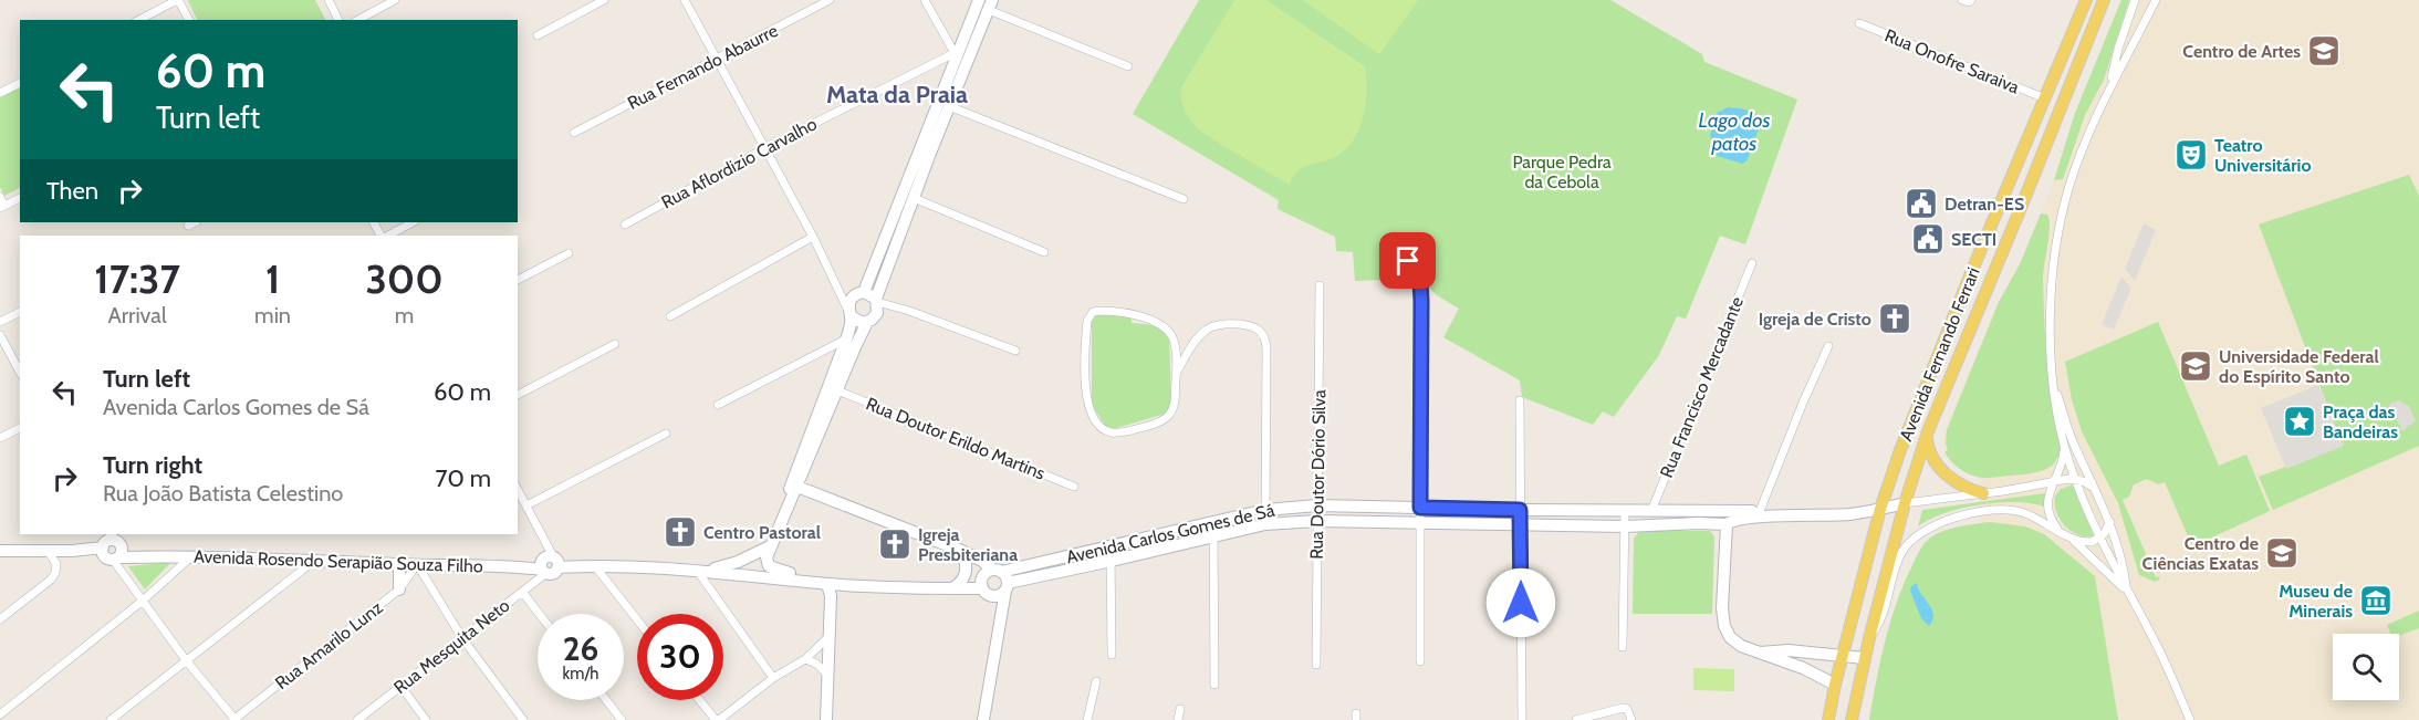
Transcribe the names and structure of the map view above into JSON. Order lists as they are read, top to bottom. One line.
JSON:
{"streets":{"main road":["Avenida Fernando Ferrari"],"street":["Rua Onofre Saraiva","Rua Fernando Abaurre","Rua Aflordizio Carvalho","Rua Francisco Mercadante","Rua Doutor Erildo Martins","Rua Doutor Dório Silva","Avenida Carlos Gomes de Sá","Avenida Rosendo Serapião Souza Filho","Rua Amarilo Lunz","Rua Mesquita Neto"]},"crossings":[["Rua Onofre Saraiva","Avenida Fernando Ferrari"],["Avenida Fernando Ferrari","Avenida Carlos Gomes de Sá"],["Rua Francisco Mercadante","Avenida Carlos Gomes de Sá"],["Rua Doutor Dório Silva","Avenida Carlos Gomes de Sá"],["Avenida Carlos Gomes de Sá","Avenida Rosendo Serapião Souza Filho"],["Avenida Rosendo Serapião Souza Filho","Rua Amarilo Lunz"],["Avenida Rosendo Serapião Souza Filho","Rua Mesquita Neto"]],"districts":["Mata da Praia"],"water":["Lago dos patos"],"parks":["Parque Pedra da Cebola"],"places":{"school or university":["Centro de Artes","Universidade Federal do Espírito Santo","Centro de Ciências Exatas"],"theatre":["Teatro Universitário"],"public building":["Detran-ES","SECTI"],"church":["Igreja de Cristo","Centro Pastoral","Igreja Presbiteriana"],"place":["Praça das Bandeiras"],"museum":["Museu de Minerais"]},"page":{"turn":["60 m","Turn left"],"then":"Then","eta":["17:37","Arrival","1","min","300","m"],"list":[{"name":"Turn left","note":"Avenida Carlos Gomes de Sá","value":"60 m"},{"name":"Turn right","note":"Rua João Batista Celestino","value":"70 m"}],"speed":"26 km/h","limit":"30"}}
